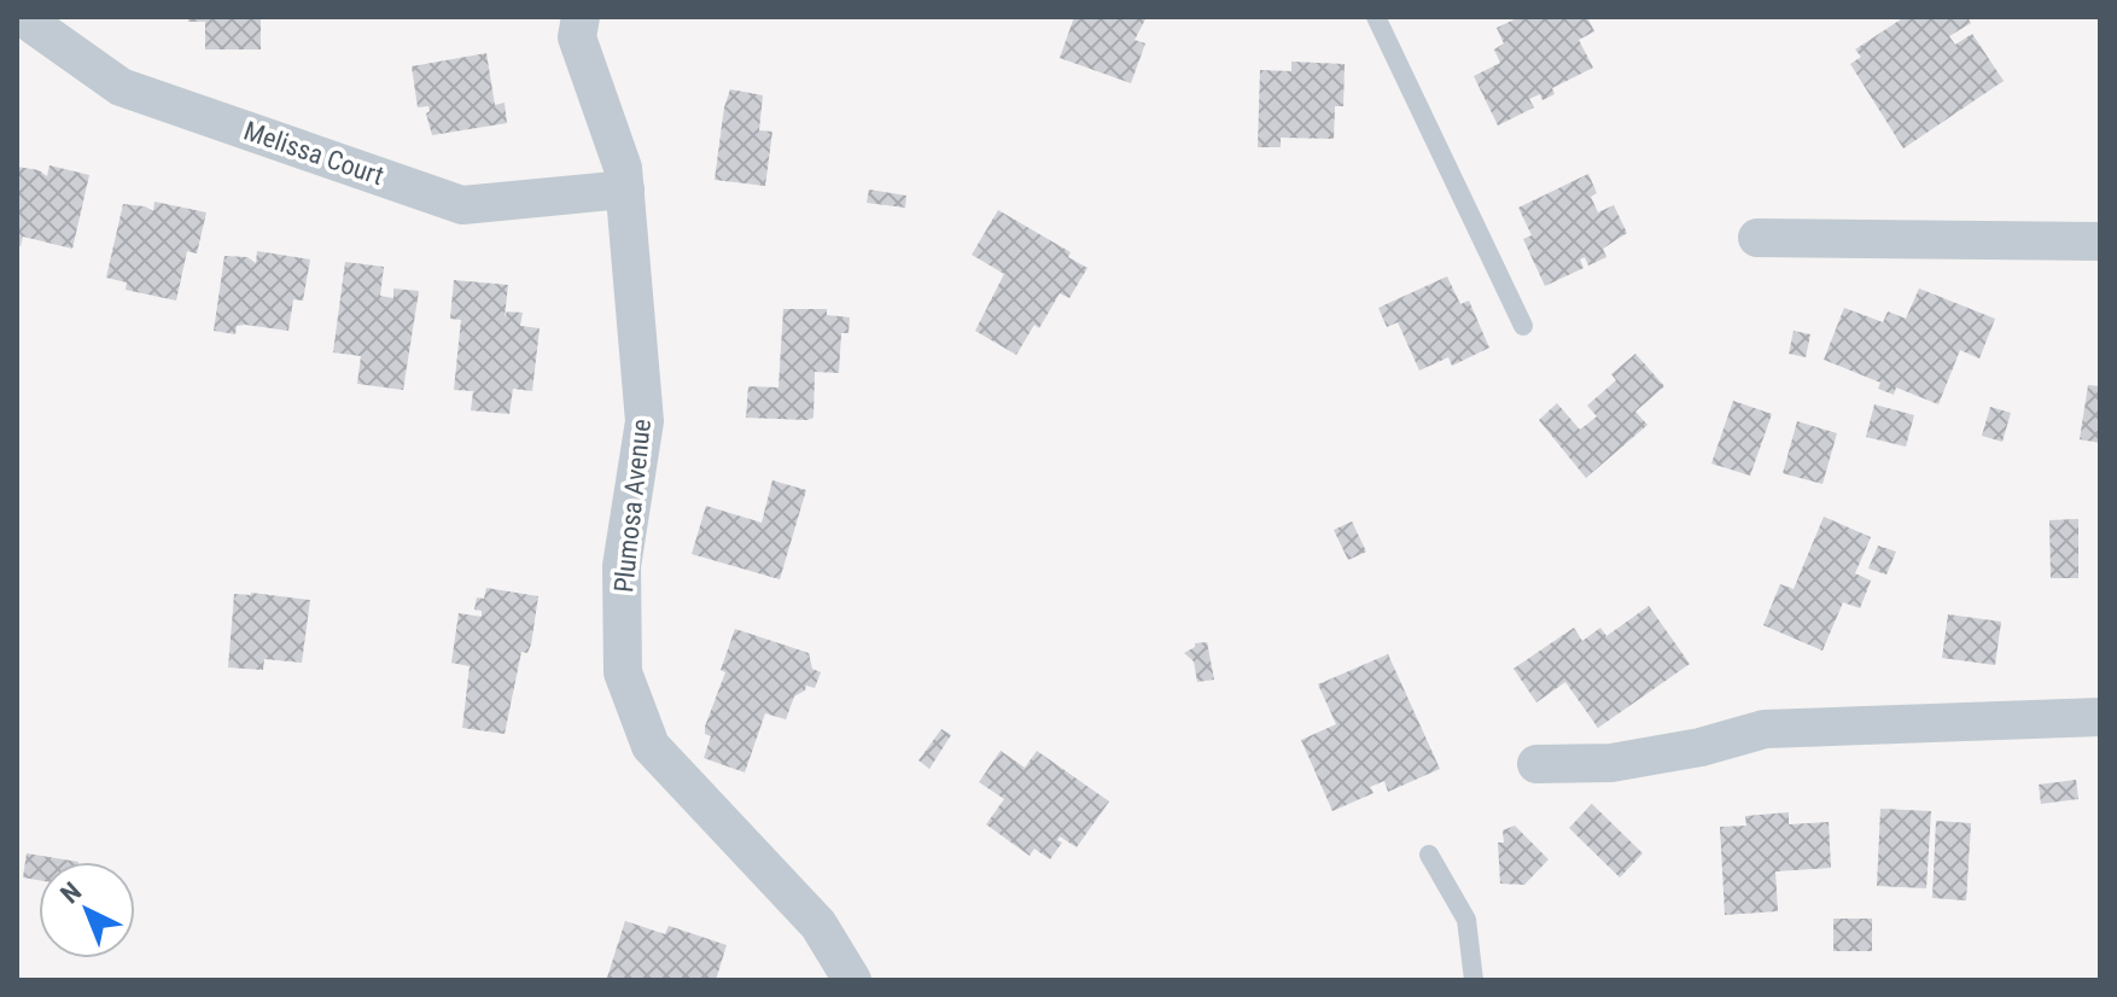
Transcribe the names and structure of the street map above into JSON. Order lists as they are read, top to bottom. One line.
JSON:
{"streets":{"street":["Melissa Court","Plumosa Avenue"]},"crossings":[["Melissa Court","Plumosa Avenue"]],"north":"top left"}
